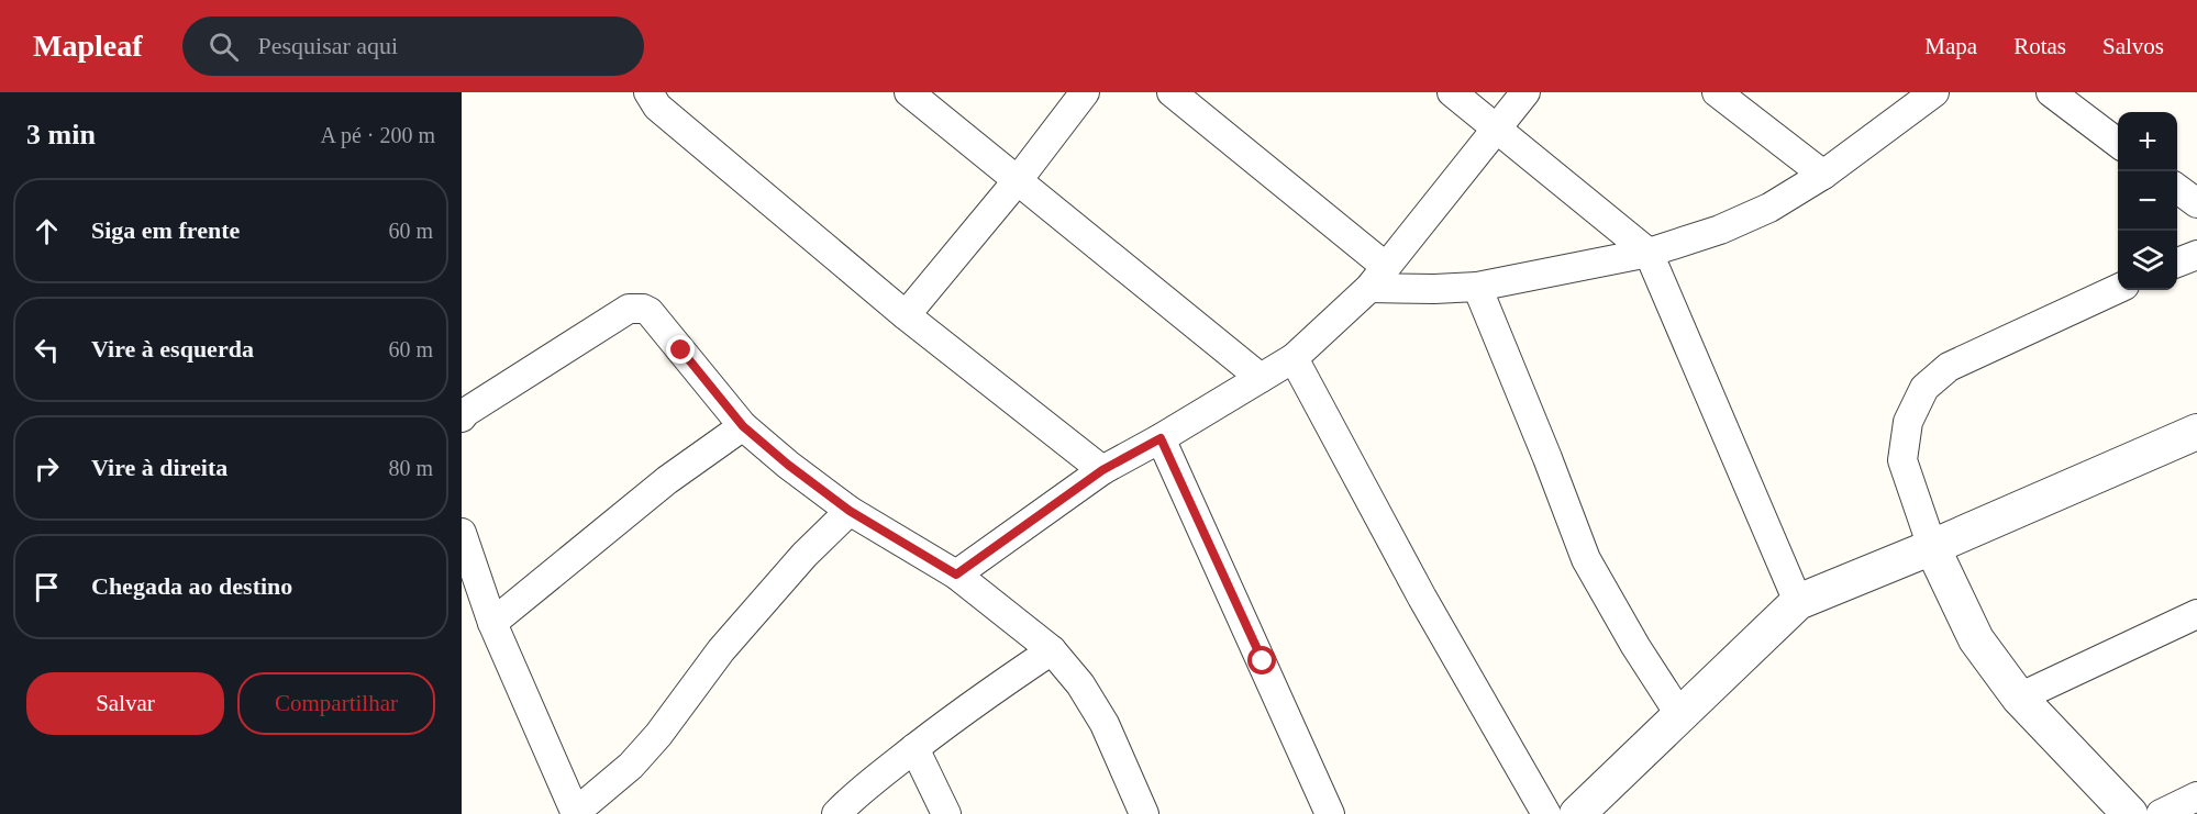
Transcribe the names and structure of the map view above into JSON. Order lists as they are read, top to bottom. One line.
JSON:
{"page":{"header":"Mapleaf","search":"Pesquisar aqui","nav":["Mapa","Rotas","Salvos"],"heading":["3 min","A pé · 200 m"],"map_buttons":["+","−"],"list":[["Siga em frente","60 m"],["Vire à esquerda","60 m"],["Vire à direita","80 m"],"Chegada ao destino"],"buttons":["Salvar","Compartilhar"]}}
